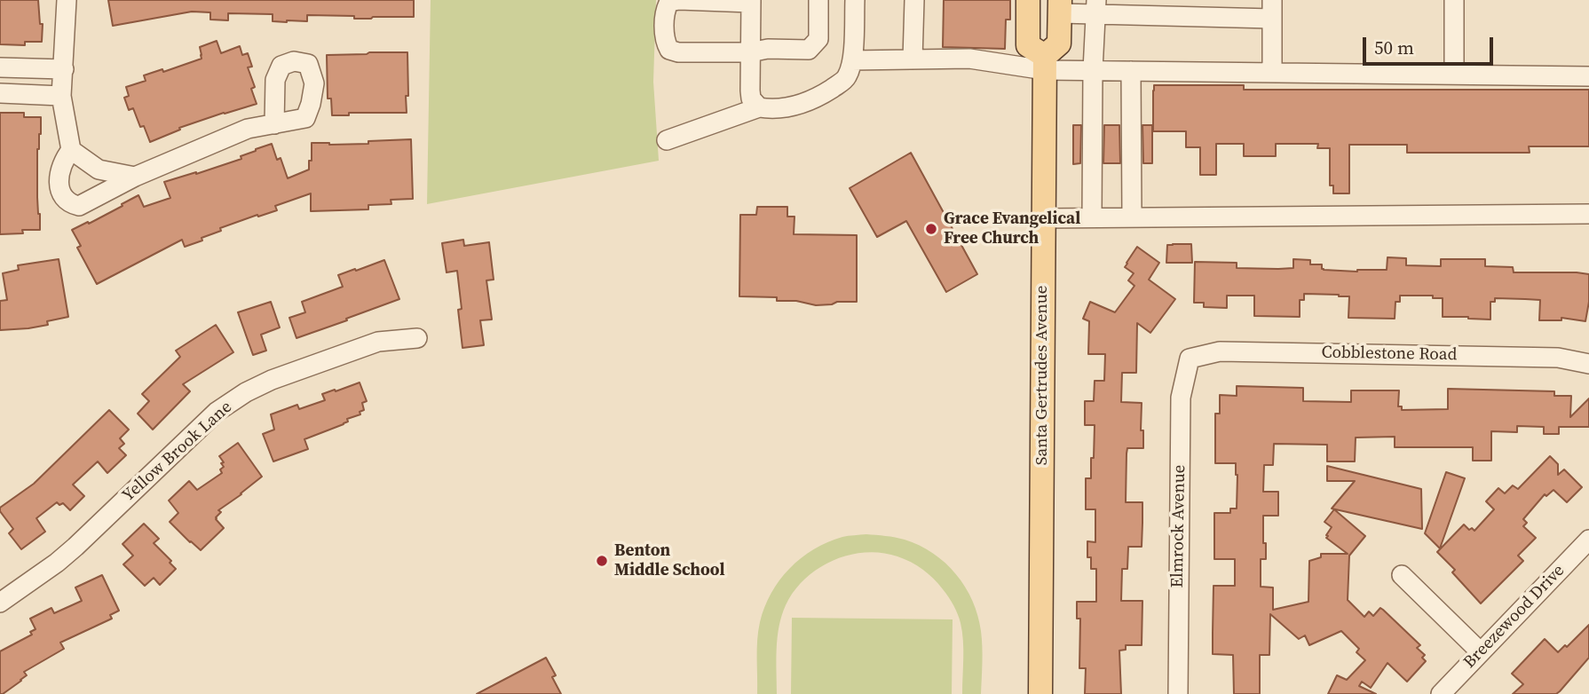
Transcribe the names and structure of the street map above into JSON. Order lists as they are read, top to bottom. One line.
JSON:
{"streets":{"main road":["Santa Gertrudes Avenue"],"street":["Cobblestone Road","Yellow Brook Lane","Elmrock Avenue","Breezewood Drive"]},"crossings":[["Cobblestone Road","Elmrock Avenue"]],"places":["Grace Evangelical Free Church","Benton Middle School"],"scale_bar":"50 m"}
